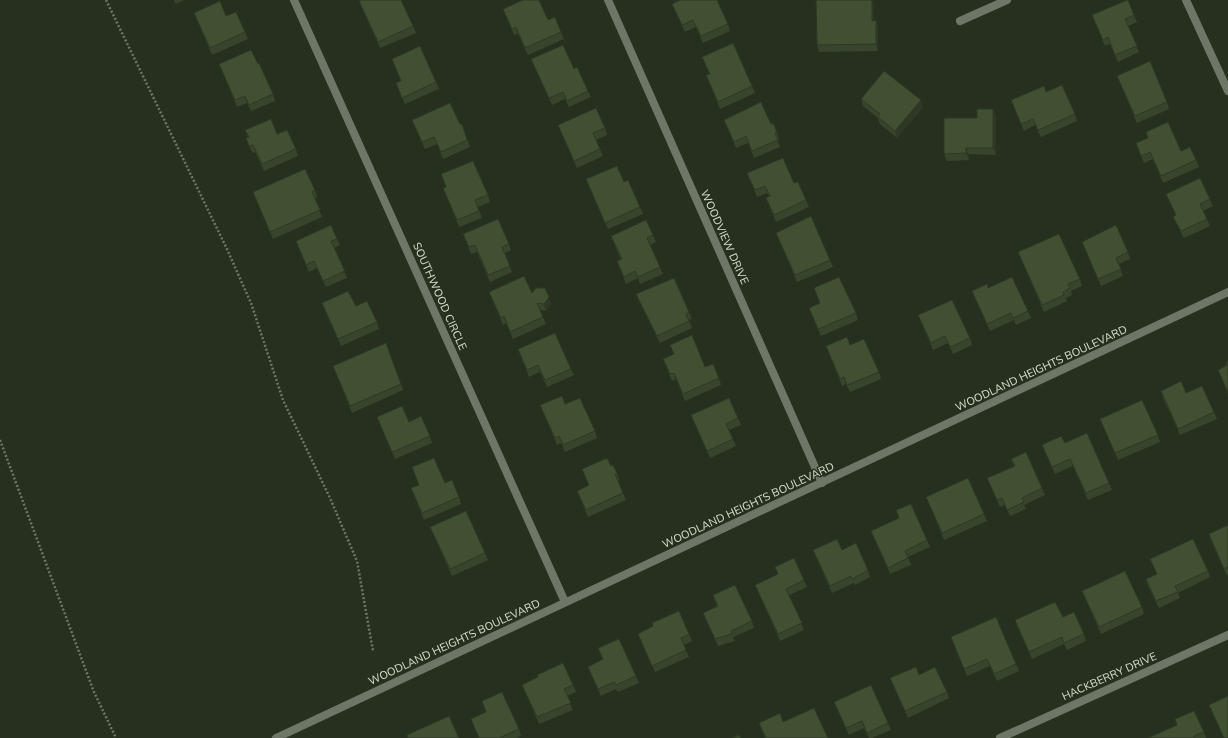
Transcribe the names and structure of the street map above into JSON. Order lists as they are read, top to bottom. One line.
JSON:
{"streets":{"street":["WOODVIEW DRIVE","SOUTHWOOD CIRCLE","WOODLAND HEIGHTS BOULEVARD","HACKBERRY DRIVE"]},"crossings":[["WOODVIEW DRIVE","WOODLAND HEIGHTS BOULEVARD"],["SOUTHWOOD CIRCLE","WOODLAND HEIGHTS BOULEVARD"]]}
